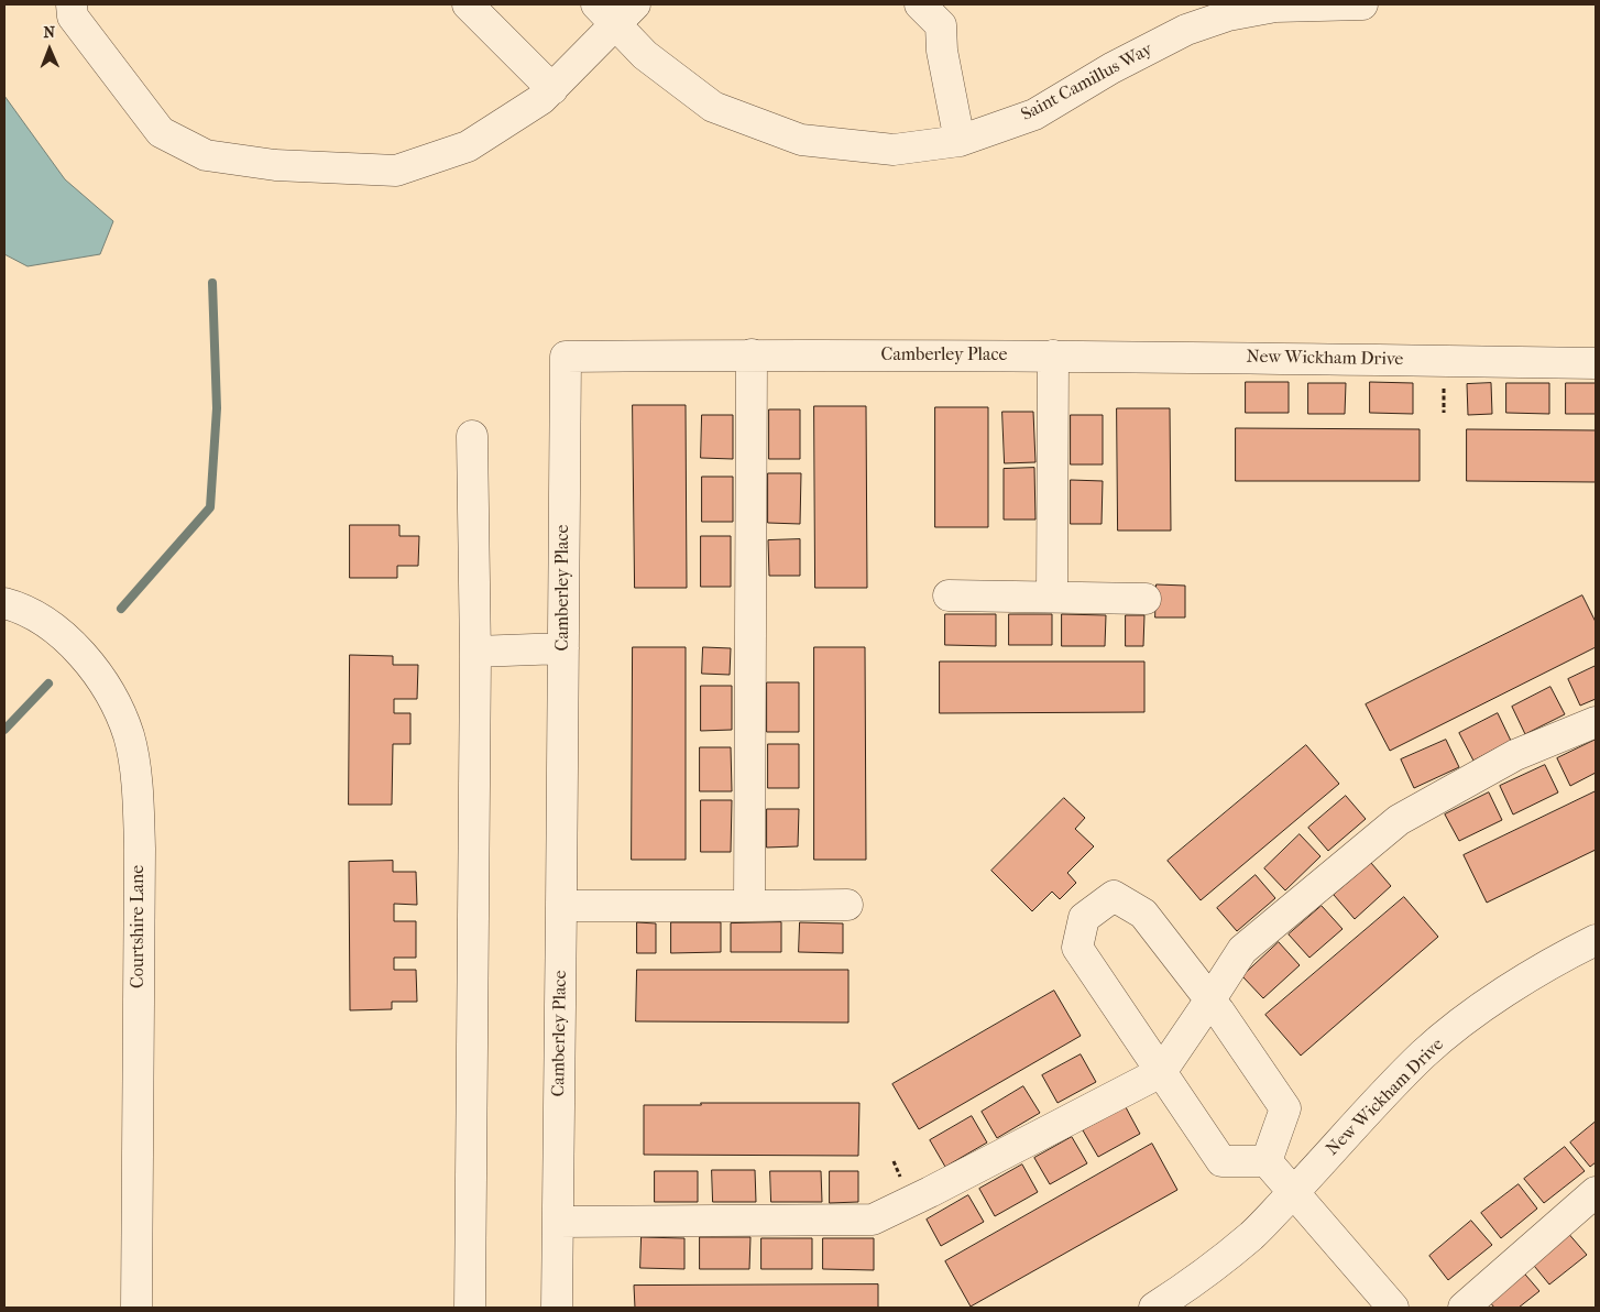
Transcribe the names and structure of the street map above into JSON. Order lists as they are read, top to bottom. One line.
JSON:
{"streets":{"street":["Saint Camillus Way","Camberley Place","New Wickham Drive","Courtshire Lane"]},"crossings":[["Camberley Place","New Wickham Drive"]],"north":"top"}
